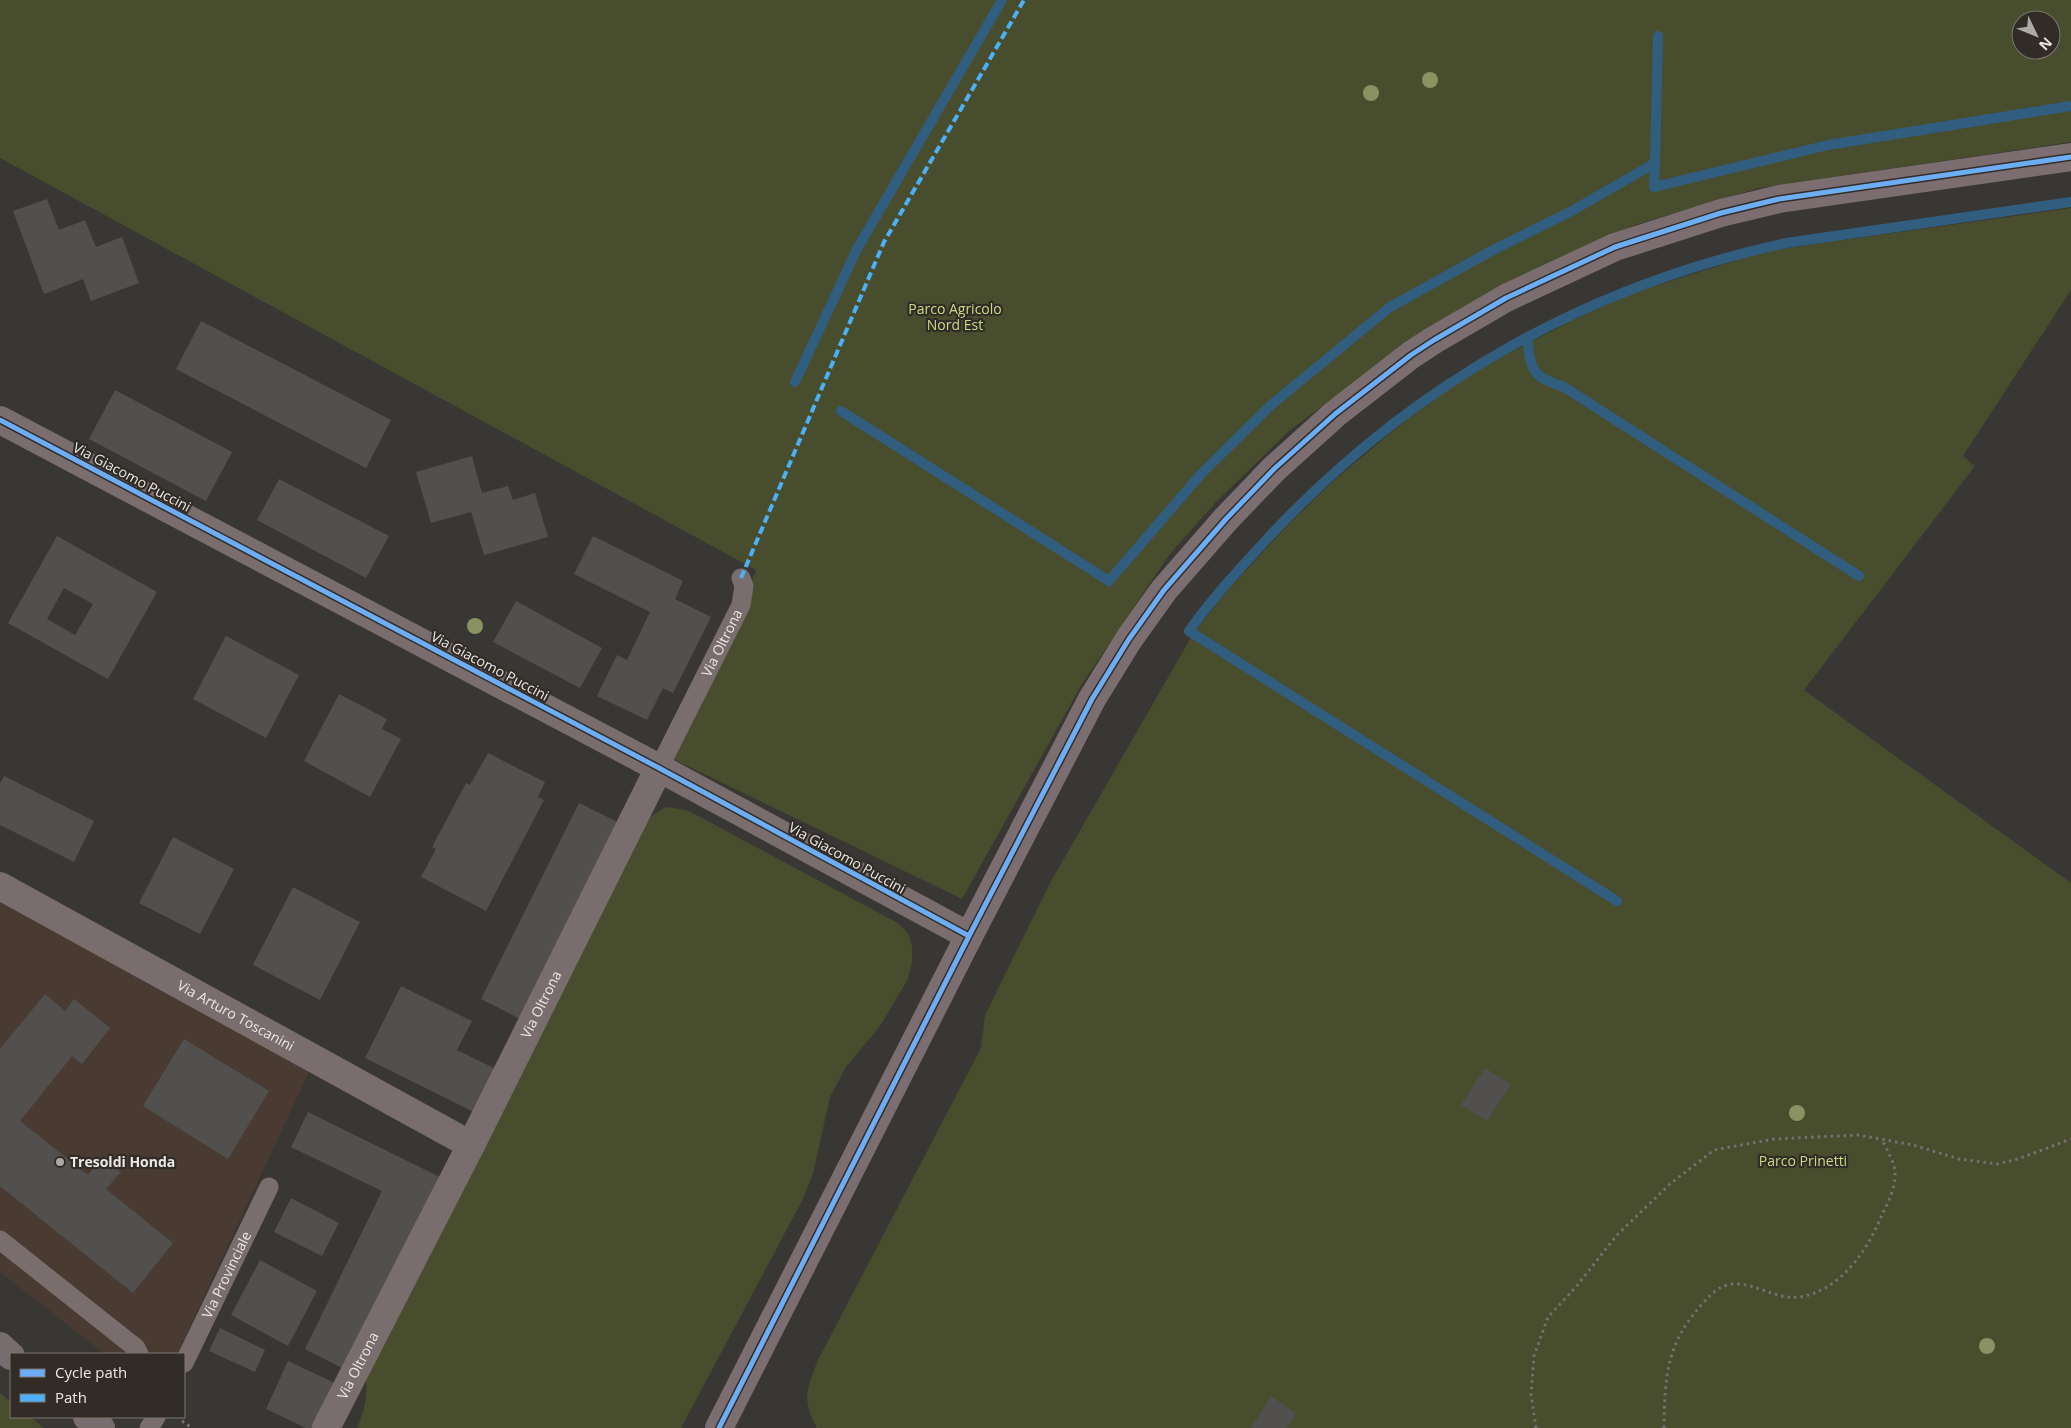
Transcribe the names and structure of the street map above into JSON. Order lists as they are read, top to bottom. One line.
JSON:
{"streets":{"street":["Via Giacomo Puccini","Via Oltrona","Via Arturo Toscanini"],"lane":["Via Provinciale"]},"crossings":[["Via Giacomo Puccini","Via Oltrona"],["Via Oltrona","Via Arturo Toscanini"]],"parks":["Parco Agricolo Nord Est","Parco Prinetti"],"places":["Tresoldi Honda"],"legend":["Cycle path","Path"],"north":"bottom right"}
